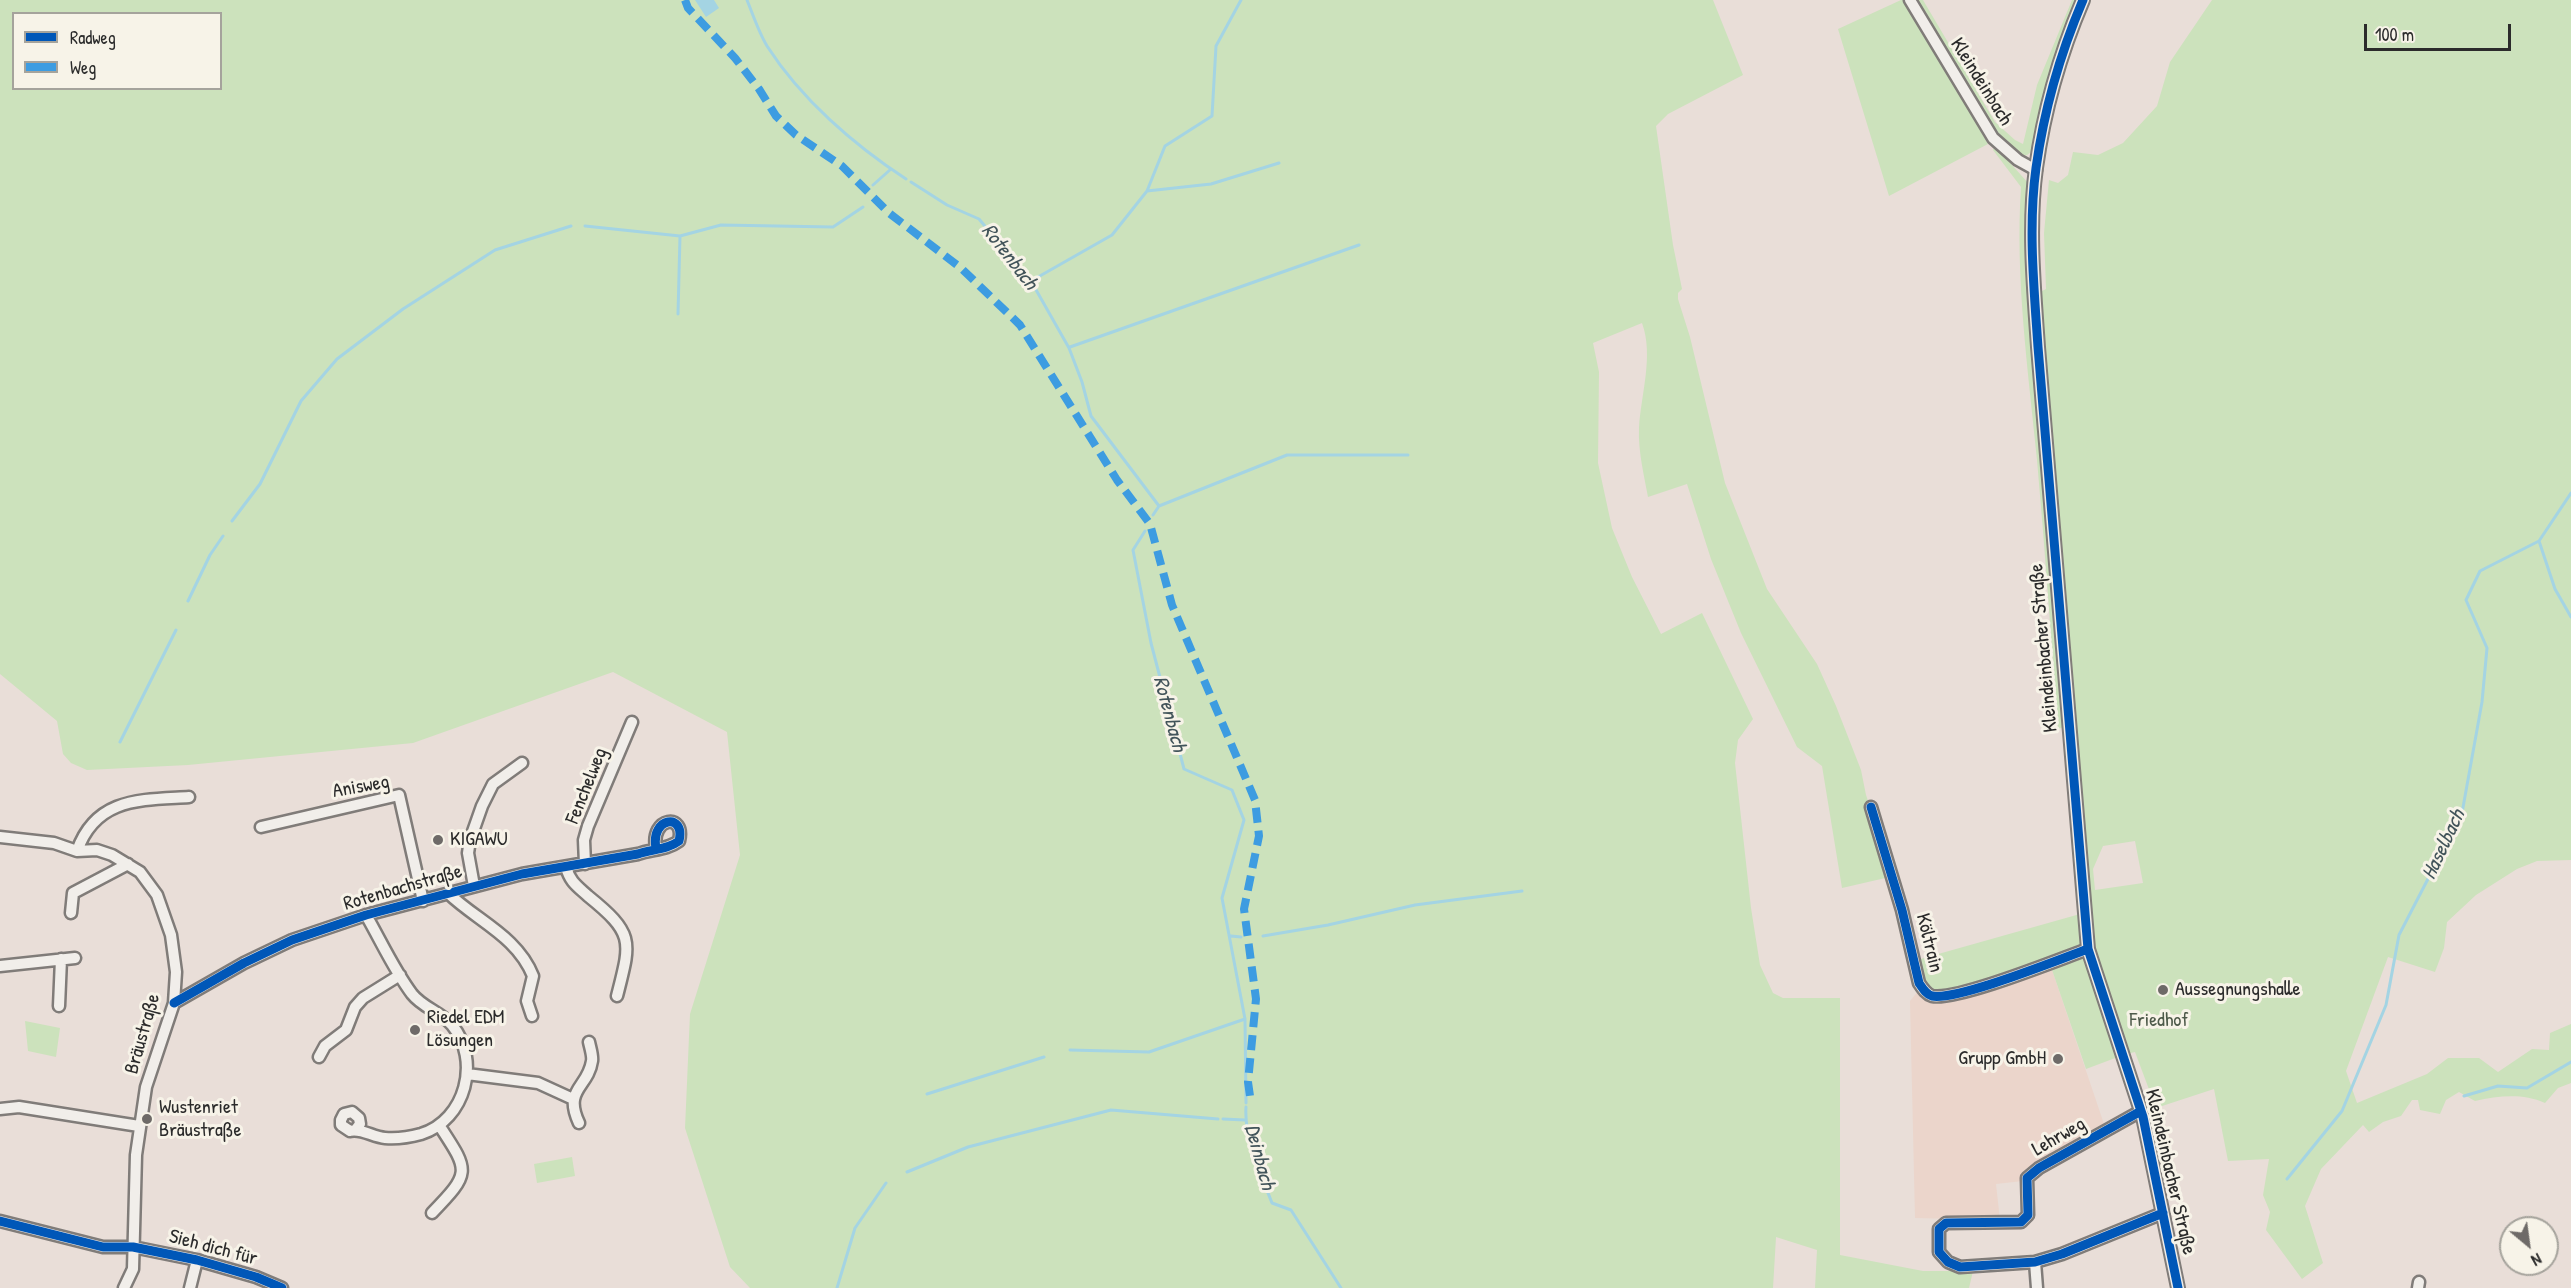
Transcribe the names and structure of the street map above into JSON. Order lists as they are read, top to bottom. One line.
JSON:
{"streets":{"street":["Kleindeinbach","Kleindeinbacher Straße","Fenchelweg","Anisweg","Rotenbachstraße","Költrain","Bräustraße","Lehrweg","Sieh dich für"]},"crossings":[["Kleindeinbach","Kleindeinbacher Straße"],["Kleindeinbacher Straße","Költrain"],["Kleindeinbacher Straße","Lehrweg"],["Fenchelweg","Rotenbachstraße"],["Anisweg","Rotenbachstraße"],["Rotenbachstraße","Bräustraße"],["Bräustraße","Sieh dich für"]],"water":["Rotenbach","Haselbach","Deinbach"],"parks":["Friedhof"],"places":["KIGAWU","Aussegnungshalle","Riedel EDM Lösungen","Grupp GmbH","Wustenriet Bräustraße"],"legend":["Radweg","Weg"],"scale_bar":"100 m","north":"bottom right"}
